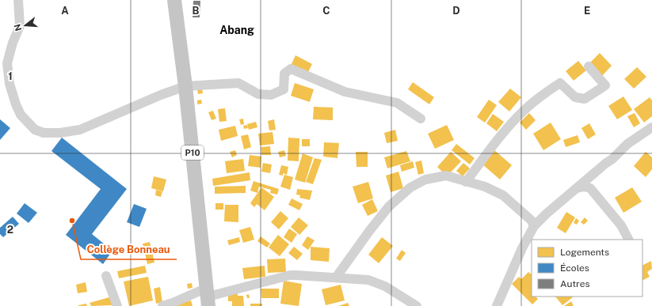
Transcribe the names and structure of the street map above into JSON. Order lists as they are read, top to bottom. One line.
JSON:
{"streets":{"main road":["P10"]},"districts":["Abang"],"places":["Collège Bonneau"],"legend":["Logements","Écoles","Autres"],"north":"left","grid":{"columns":["A","B","C","D","E"],"rows":["1","2"]}}
